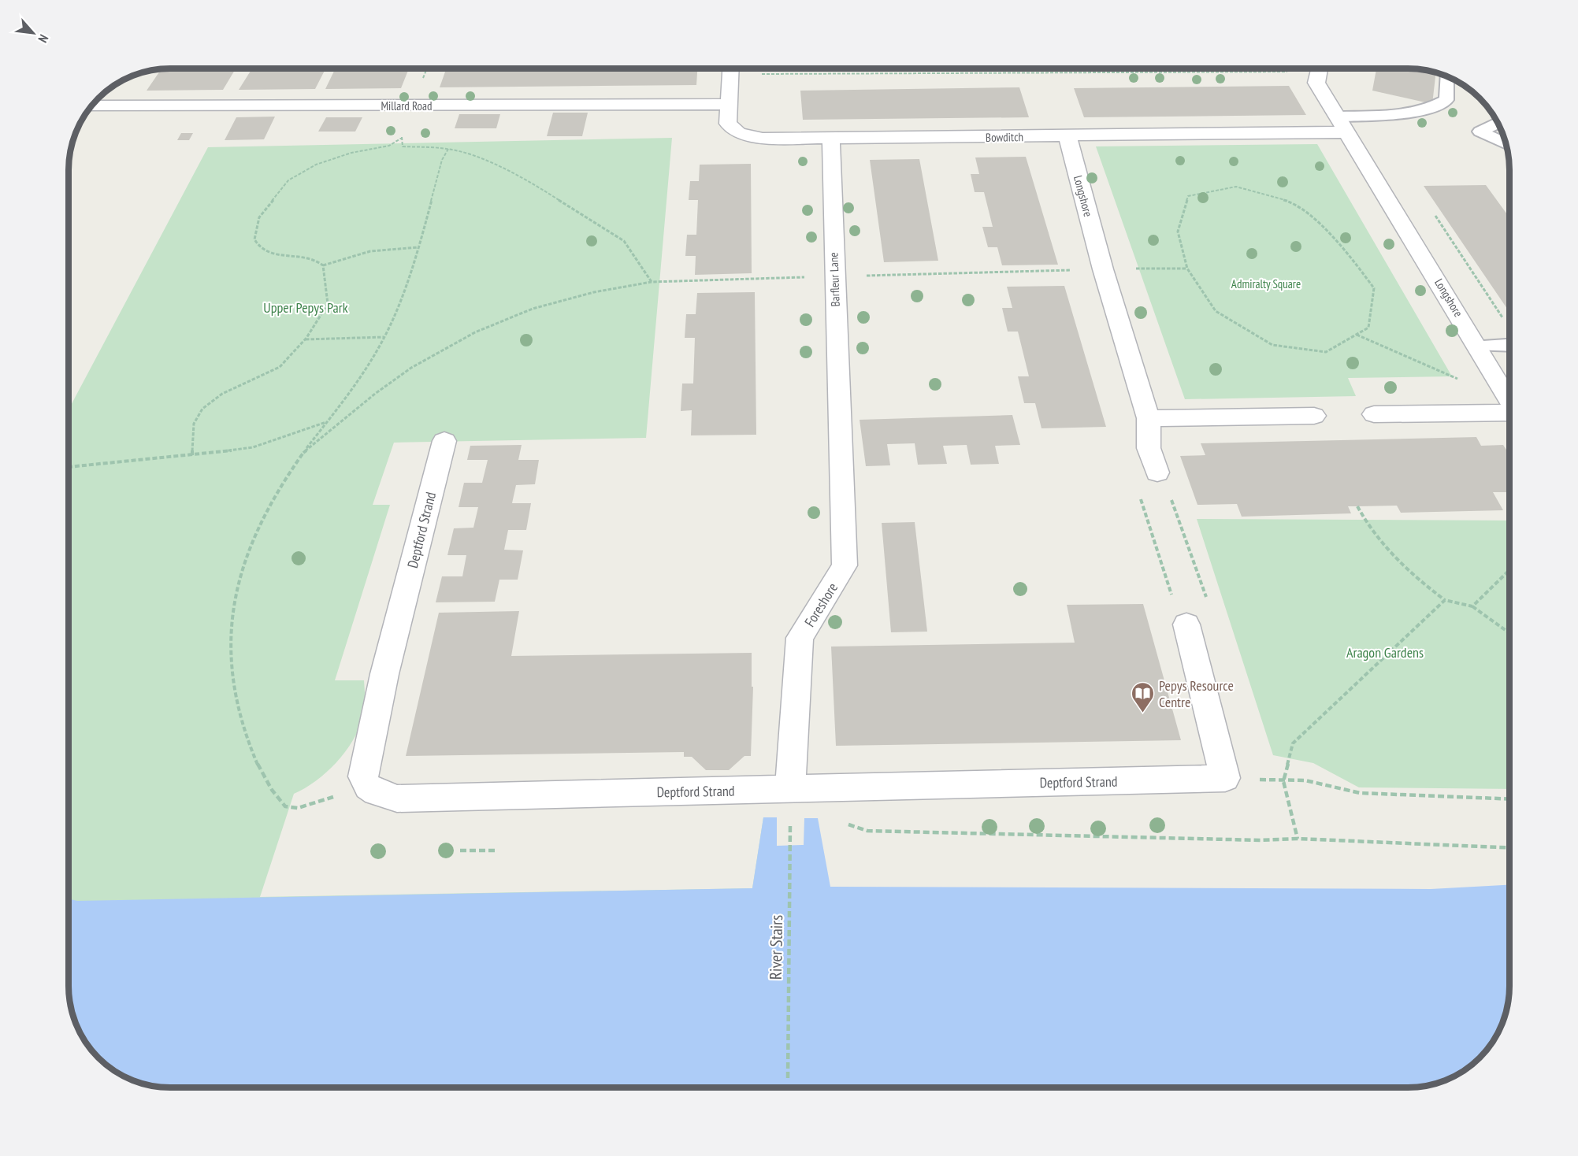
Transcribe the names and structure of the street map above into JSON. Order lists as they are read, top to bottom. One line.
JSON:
{"streets":{"street":["Millard Road","Bowditch","Longshore","Barfleur Lane","Deptford Strand","Foreshore"],"path":["River Stairs"]},"crossings":[["Millard Road","Bowditch"],["Bowditch","Longshore"],["Bowditch","Barfleur Lane"],["Barfleur Lane","Foreshore"],["Deptford Strand","Foreshore"],["Deptford Strand","River Stairs"],["Foreshore","River Stairs"]],"parks":["Admiralty Square","Upper Pepys Park","Aragon Gardens"],"places":{"library":["Pepys Resource Centre"]},"north":"bottom right"}
